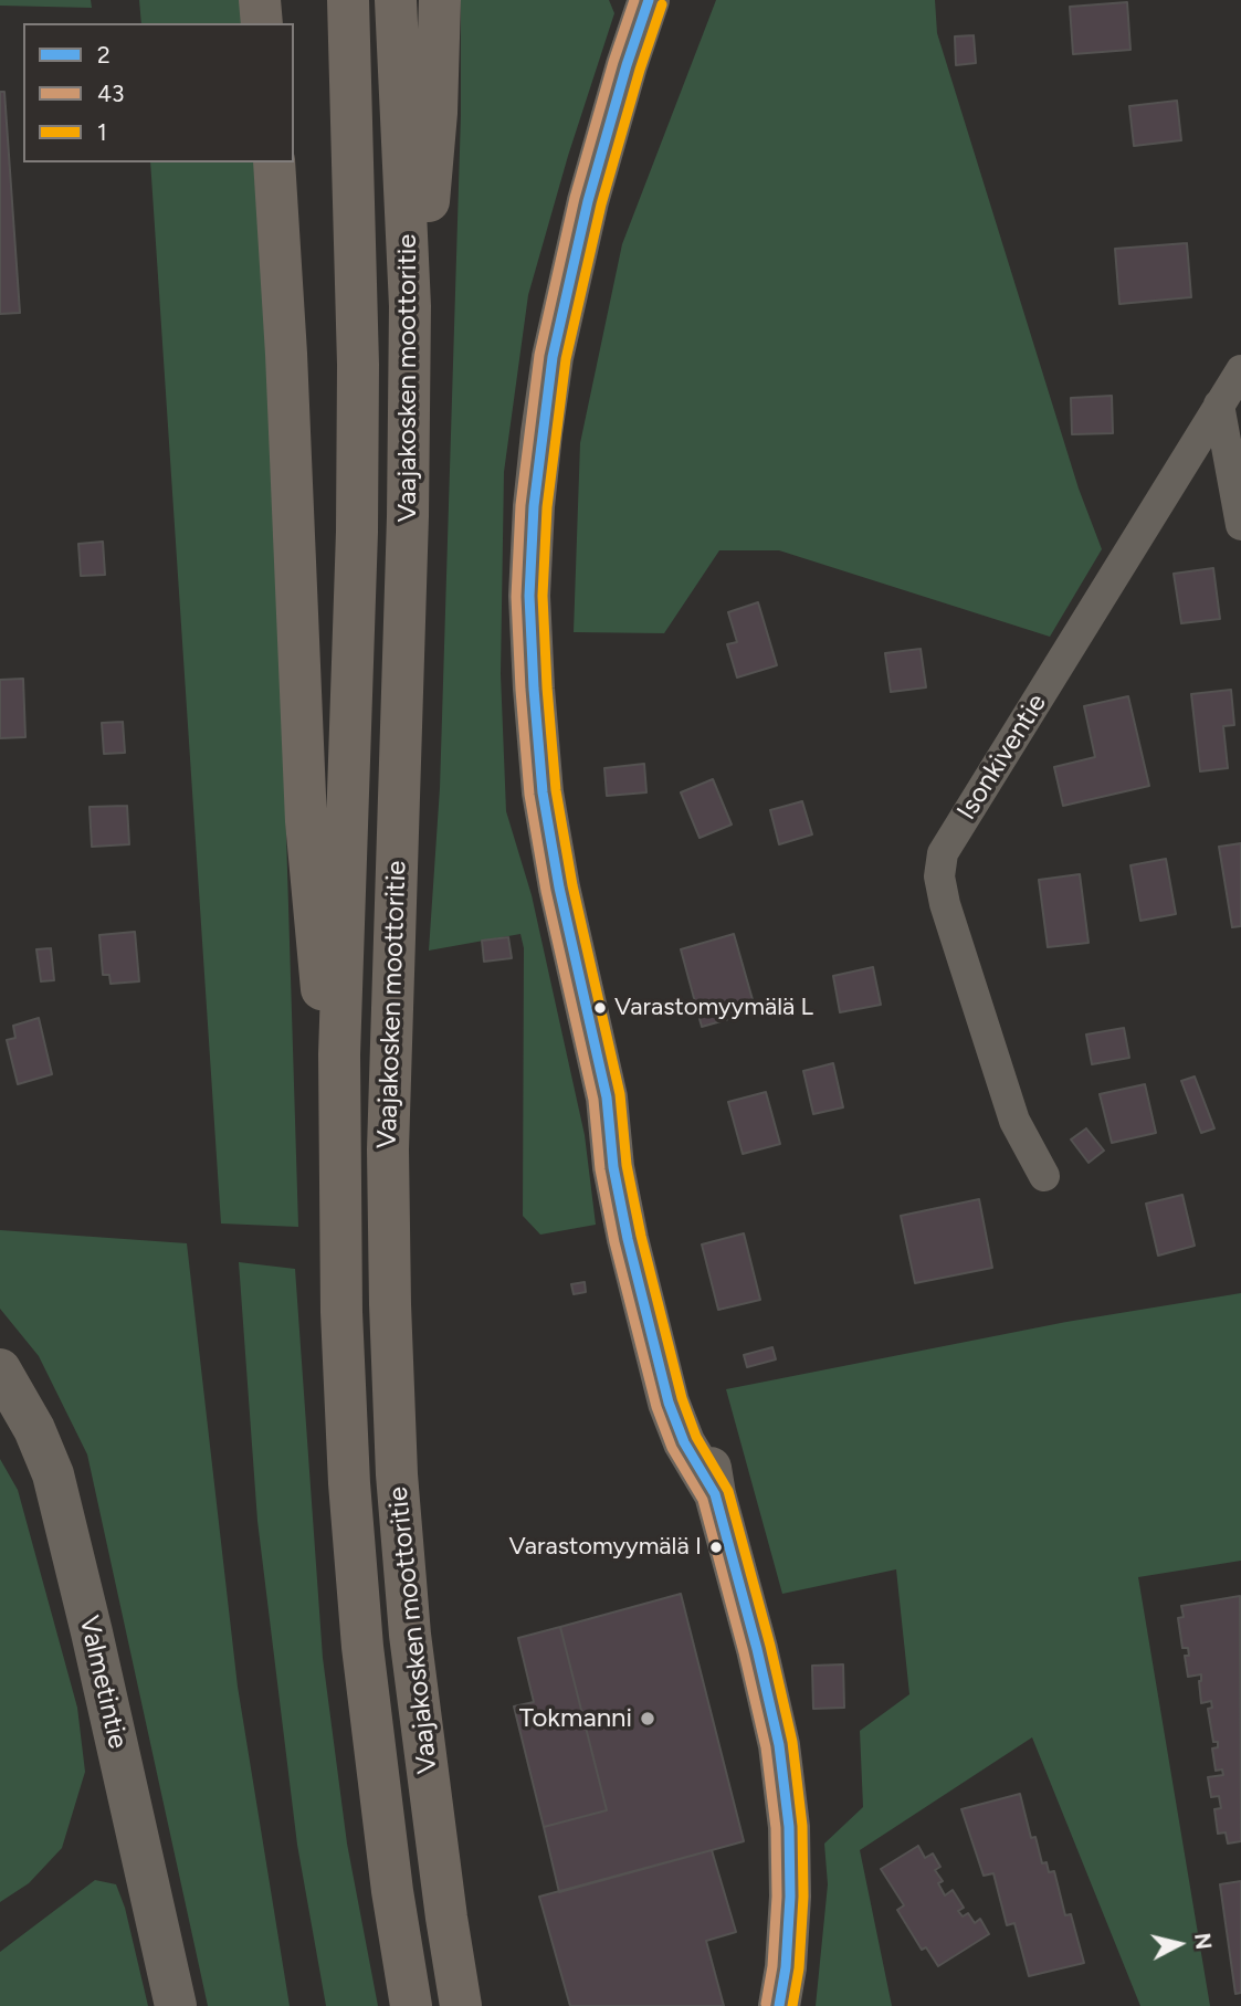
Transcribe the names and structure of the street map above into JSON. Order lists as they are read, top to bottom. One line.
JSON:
{"streets":{"highway":["Vaajakosken moottoritie"],"main road":["Valmetintie"],"street":["Isonkiventie"]},"places":["Varastomyymälä L","Varastomyymälä I","Tokmanni"],"lines":["transit line 2","transit line 43","transit line 1"],"legend":["2","43","1"],"north":"right"}
